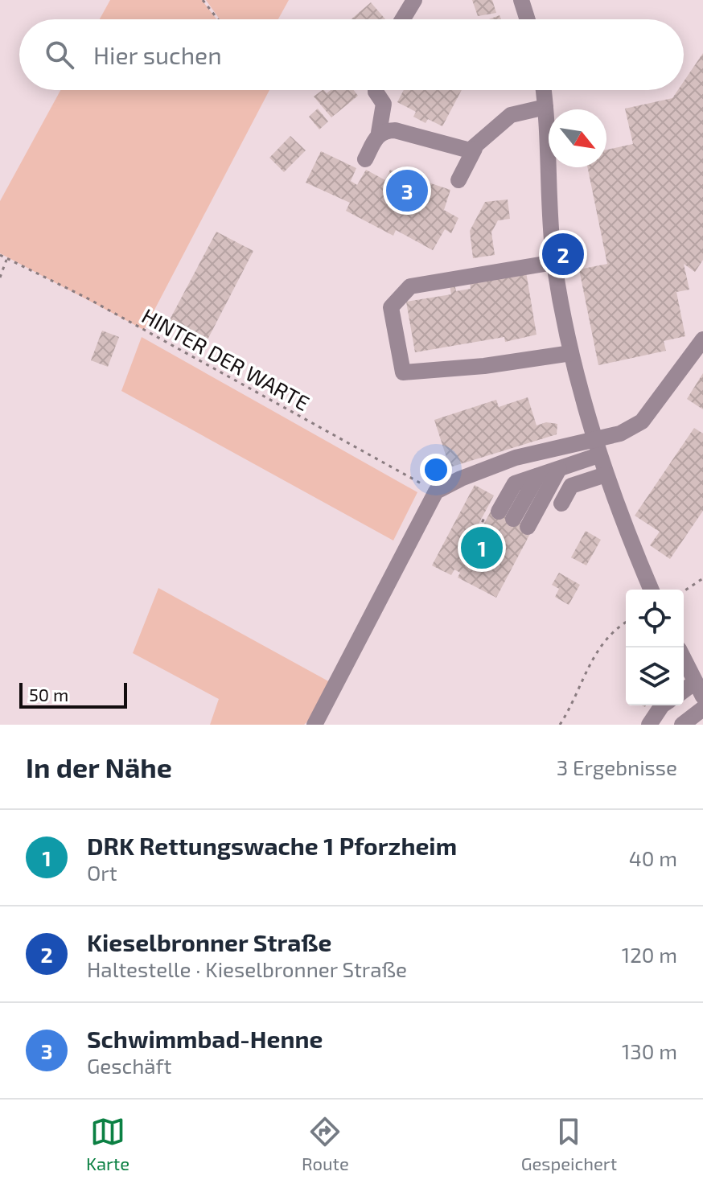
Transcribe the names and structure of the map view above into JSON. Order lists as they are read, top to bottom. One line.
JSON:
{"streets":{"path":["HINTER DER WARTE"]},"scale_bar":"50 m","north":"bottom right","page":{"search":"Hier suchen","pins":["3","2","1"],"scale":"50 m","heading":["In der Nähe","3 Ergebnisse"],"list":[{"mark":"1","name":"DRK Rettungswache 1 Pforzheim","note":"Ort","value":"40 m"},{"mark":"2","name":"Kieselbronner Straße","note":"Haltestelle · Kieselbronner Straße","value":"120 m"},{"mark":"3","name":"Schwimmbad-Henne","note":"Geschäft","value":"130 m"}],"nav":["Karte","Route","Gespeichert"]}}
